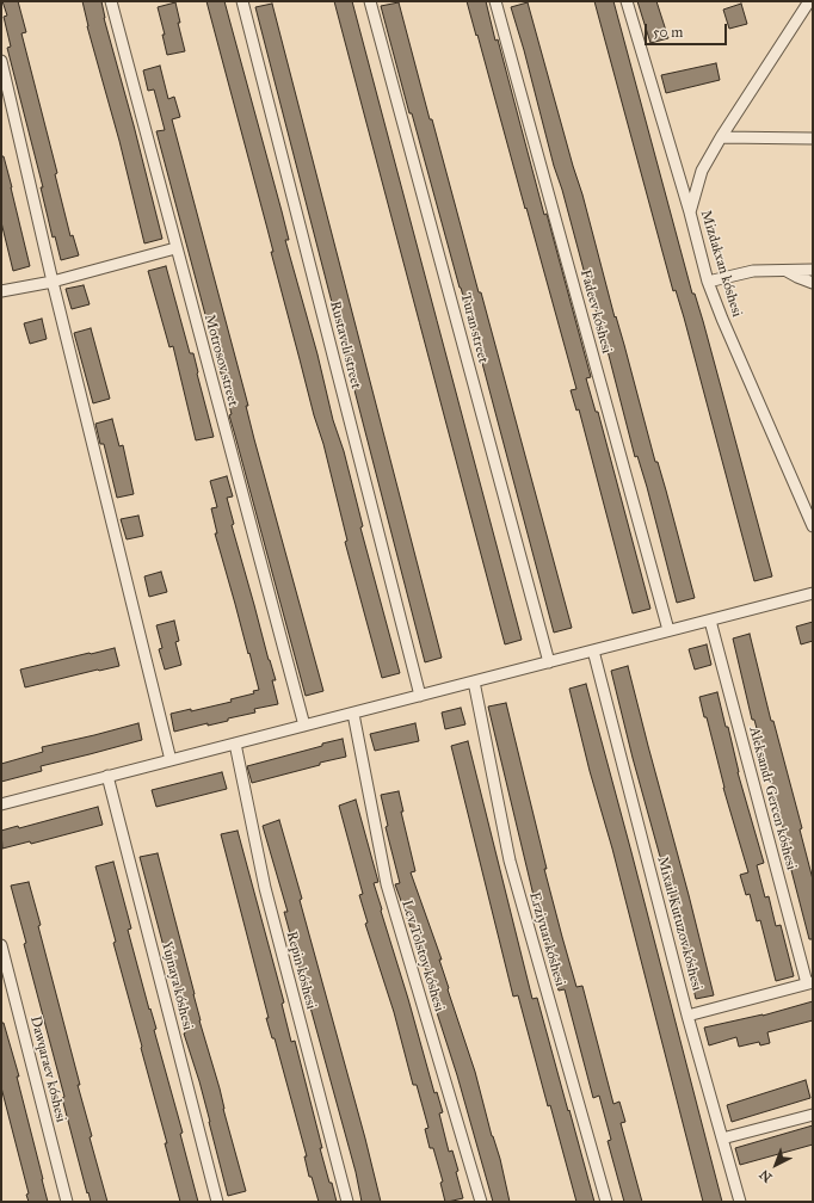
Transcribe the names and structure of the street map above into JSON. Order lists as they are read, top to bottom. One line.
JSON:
{"streets":{"street":["Mizdakxan kóshesi","Fadeev kóshesi","Turan street","Rustaveli street","Motrosov street","Aleksandr Gercen kóshesi","Mixail Kutuzov kóshesi","Erziyuar kóshesi","Lev Tolstoy kóshesi","Repin kóshesi","Yujnaya kóshesi","Dawqaraev kóshesi"]},"scale_bar":"50 m","north":"bottom left"}
